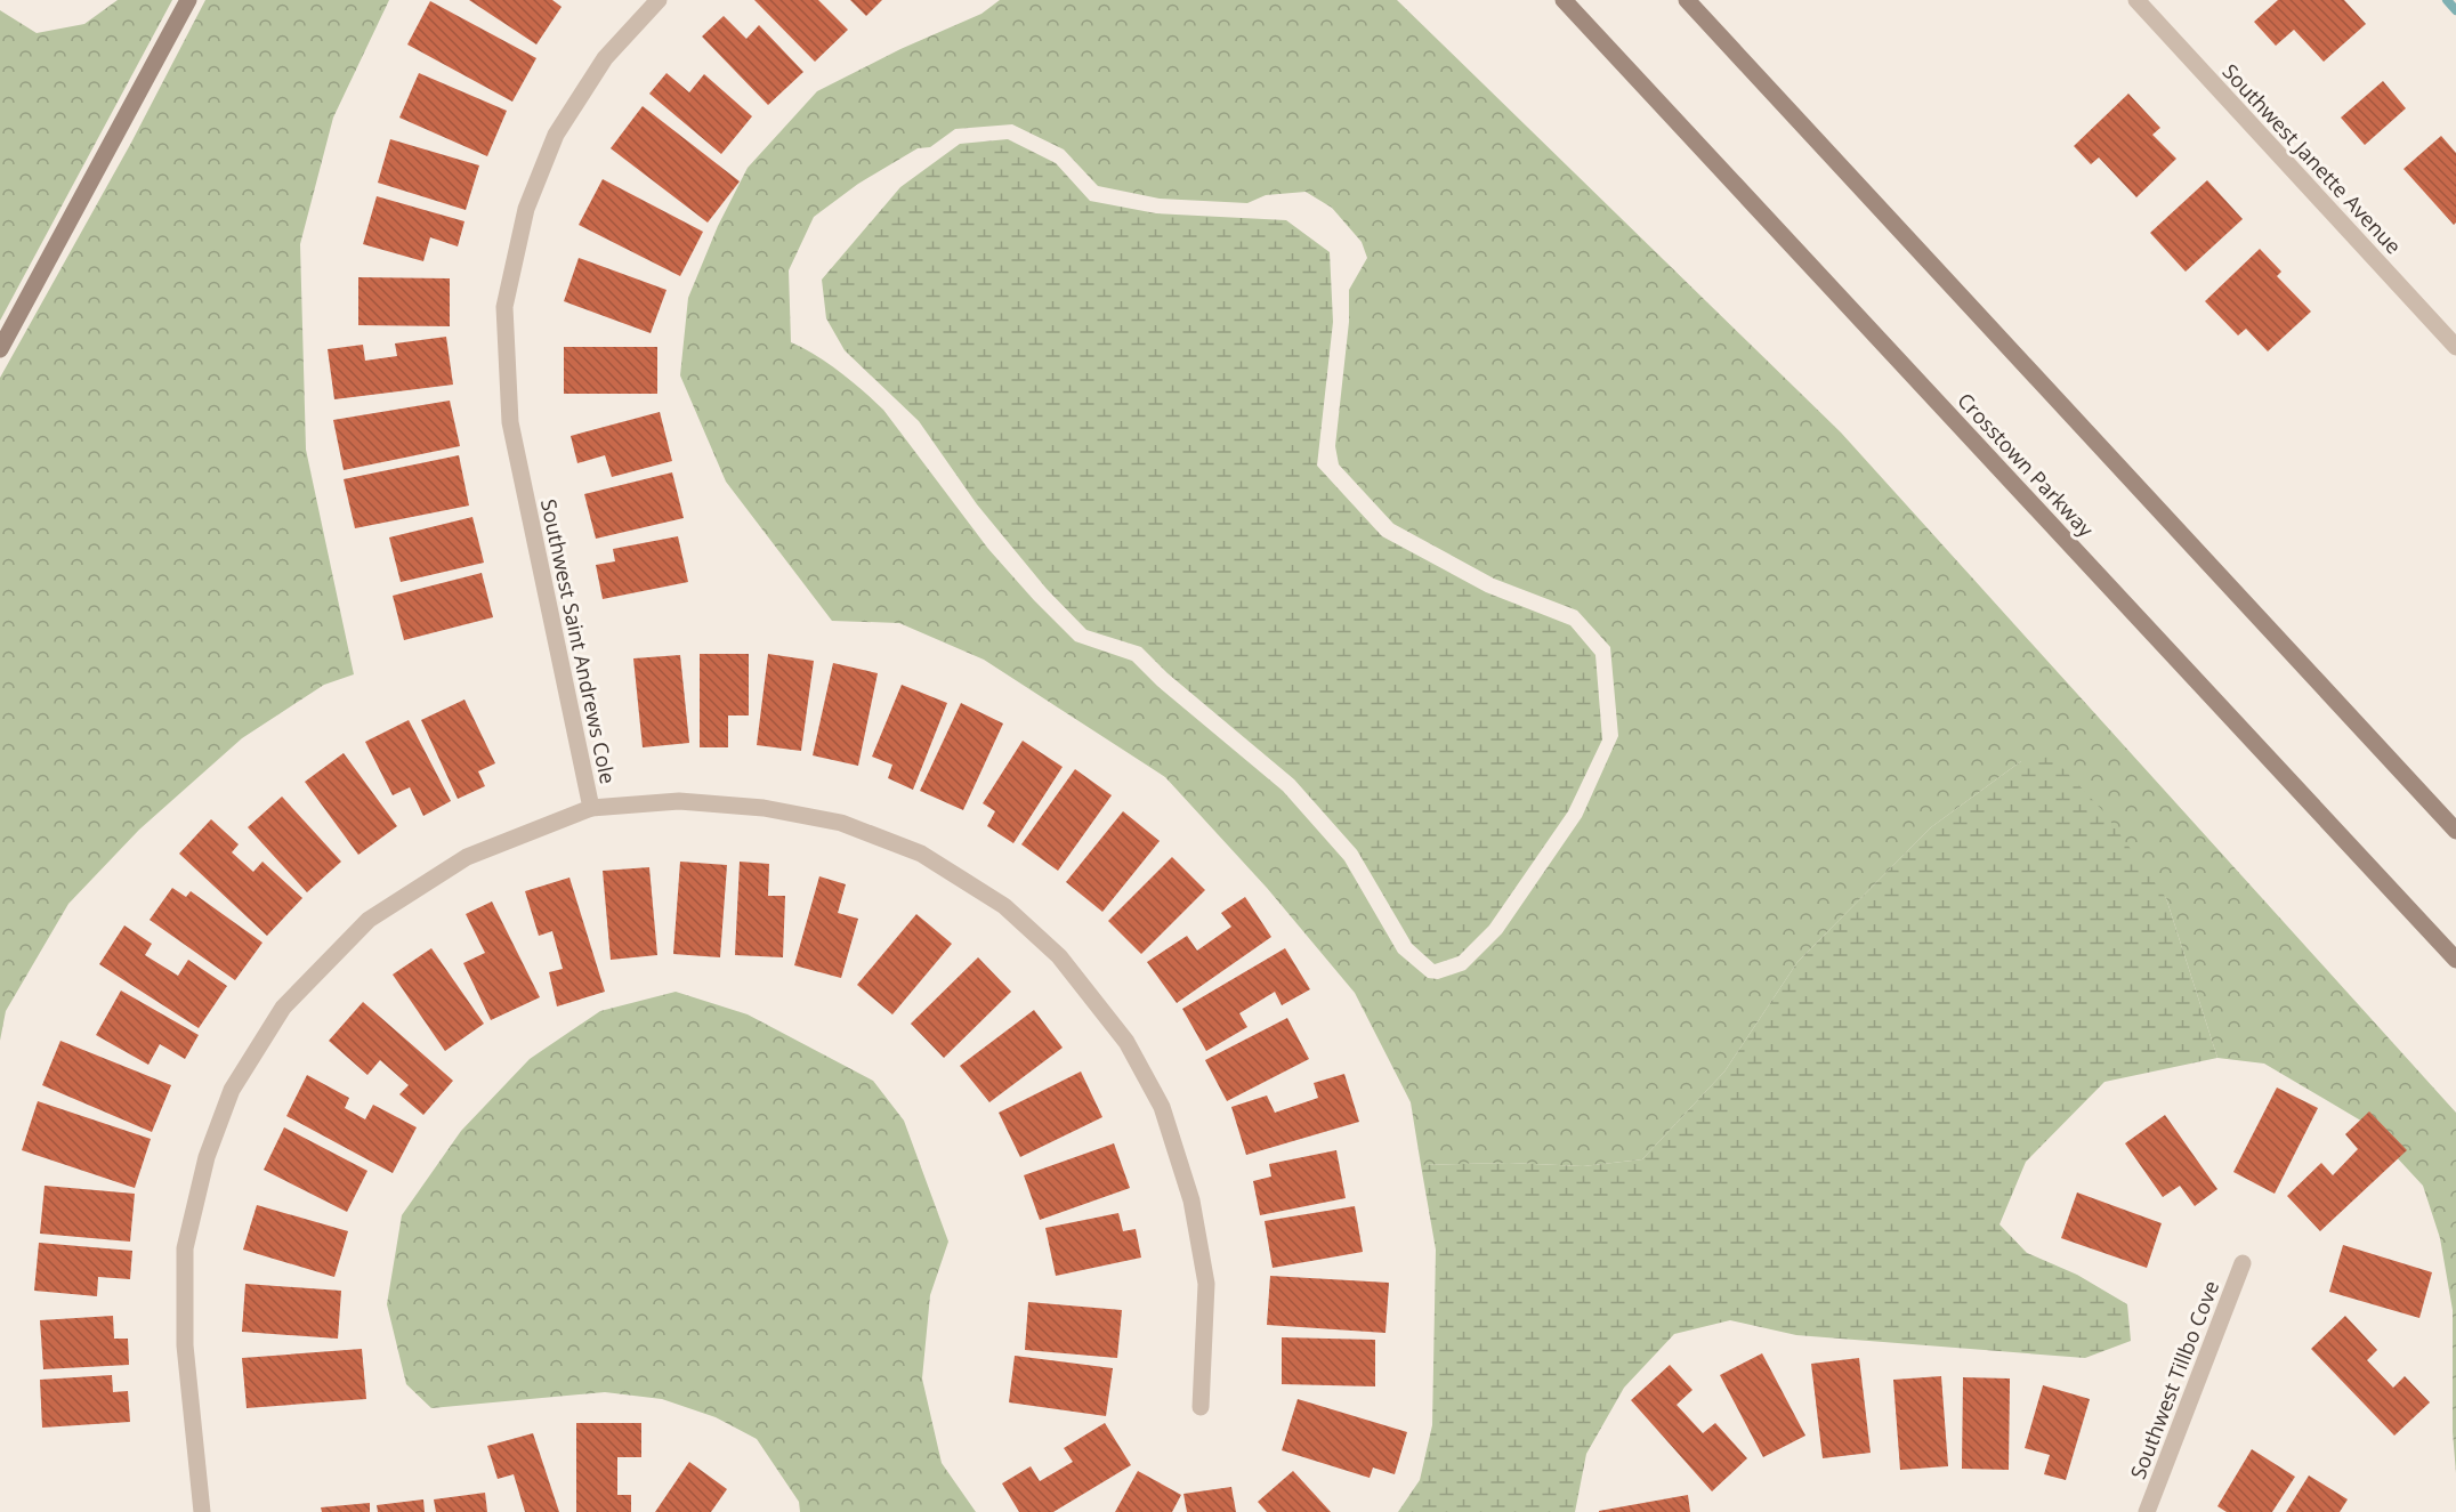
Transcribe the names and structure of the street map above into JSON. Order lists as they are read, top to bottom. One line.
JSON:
{"streets":{"main road":["Crosstown Parkway"],"street":["Southwest Janette Avenue","Southwest Saint Andrews Cole","Southwest Tillbo Cove"]}}
